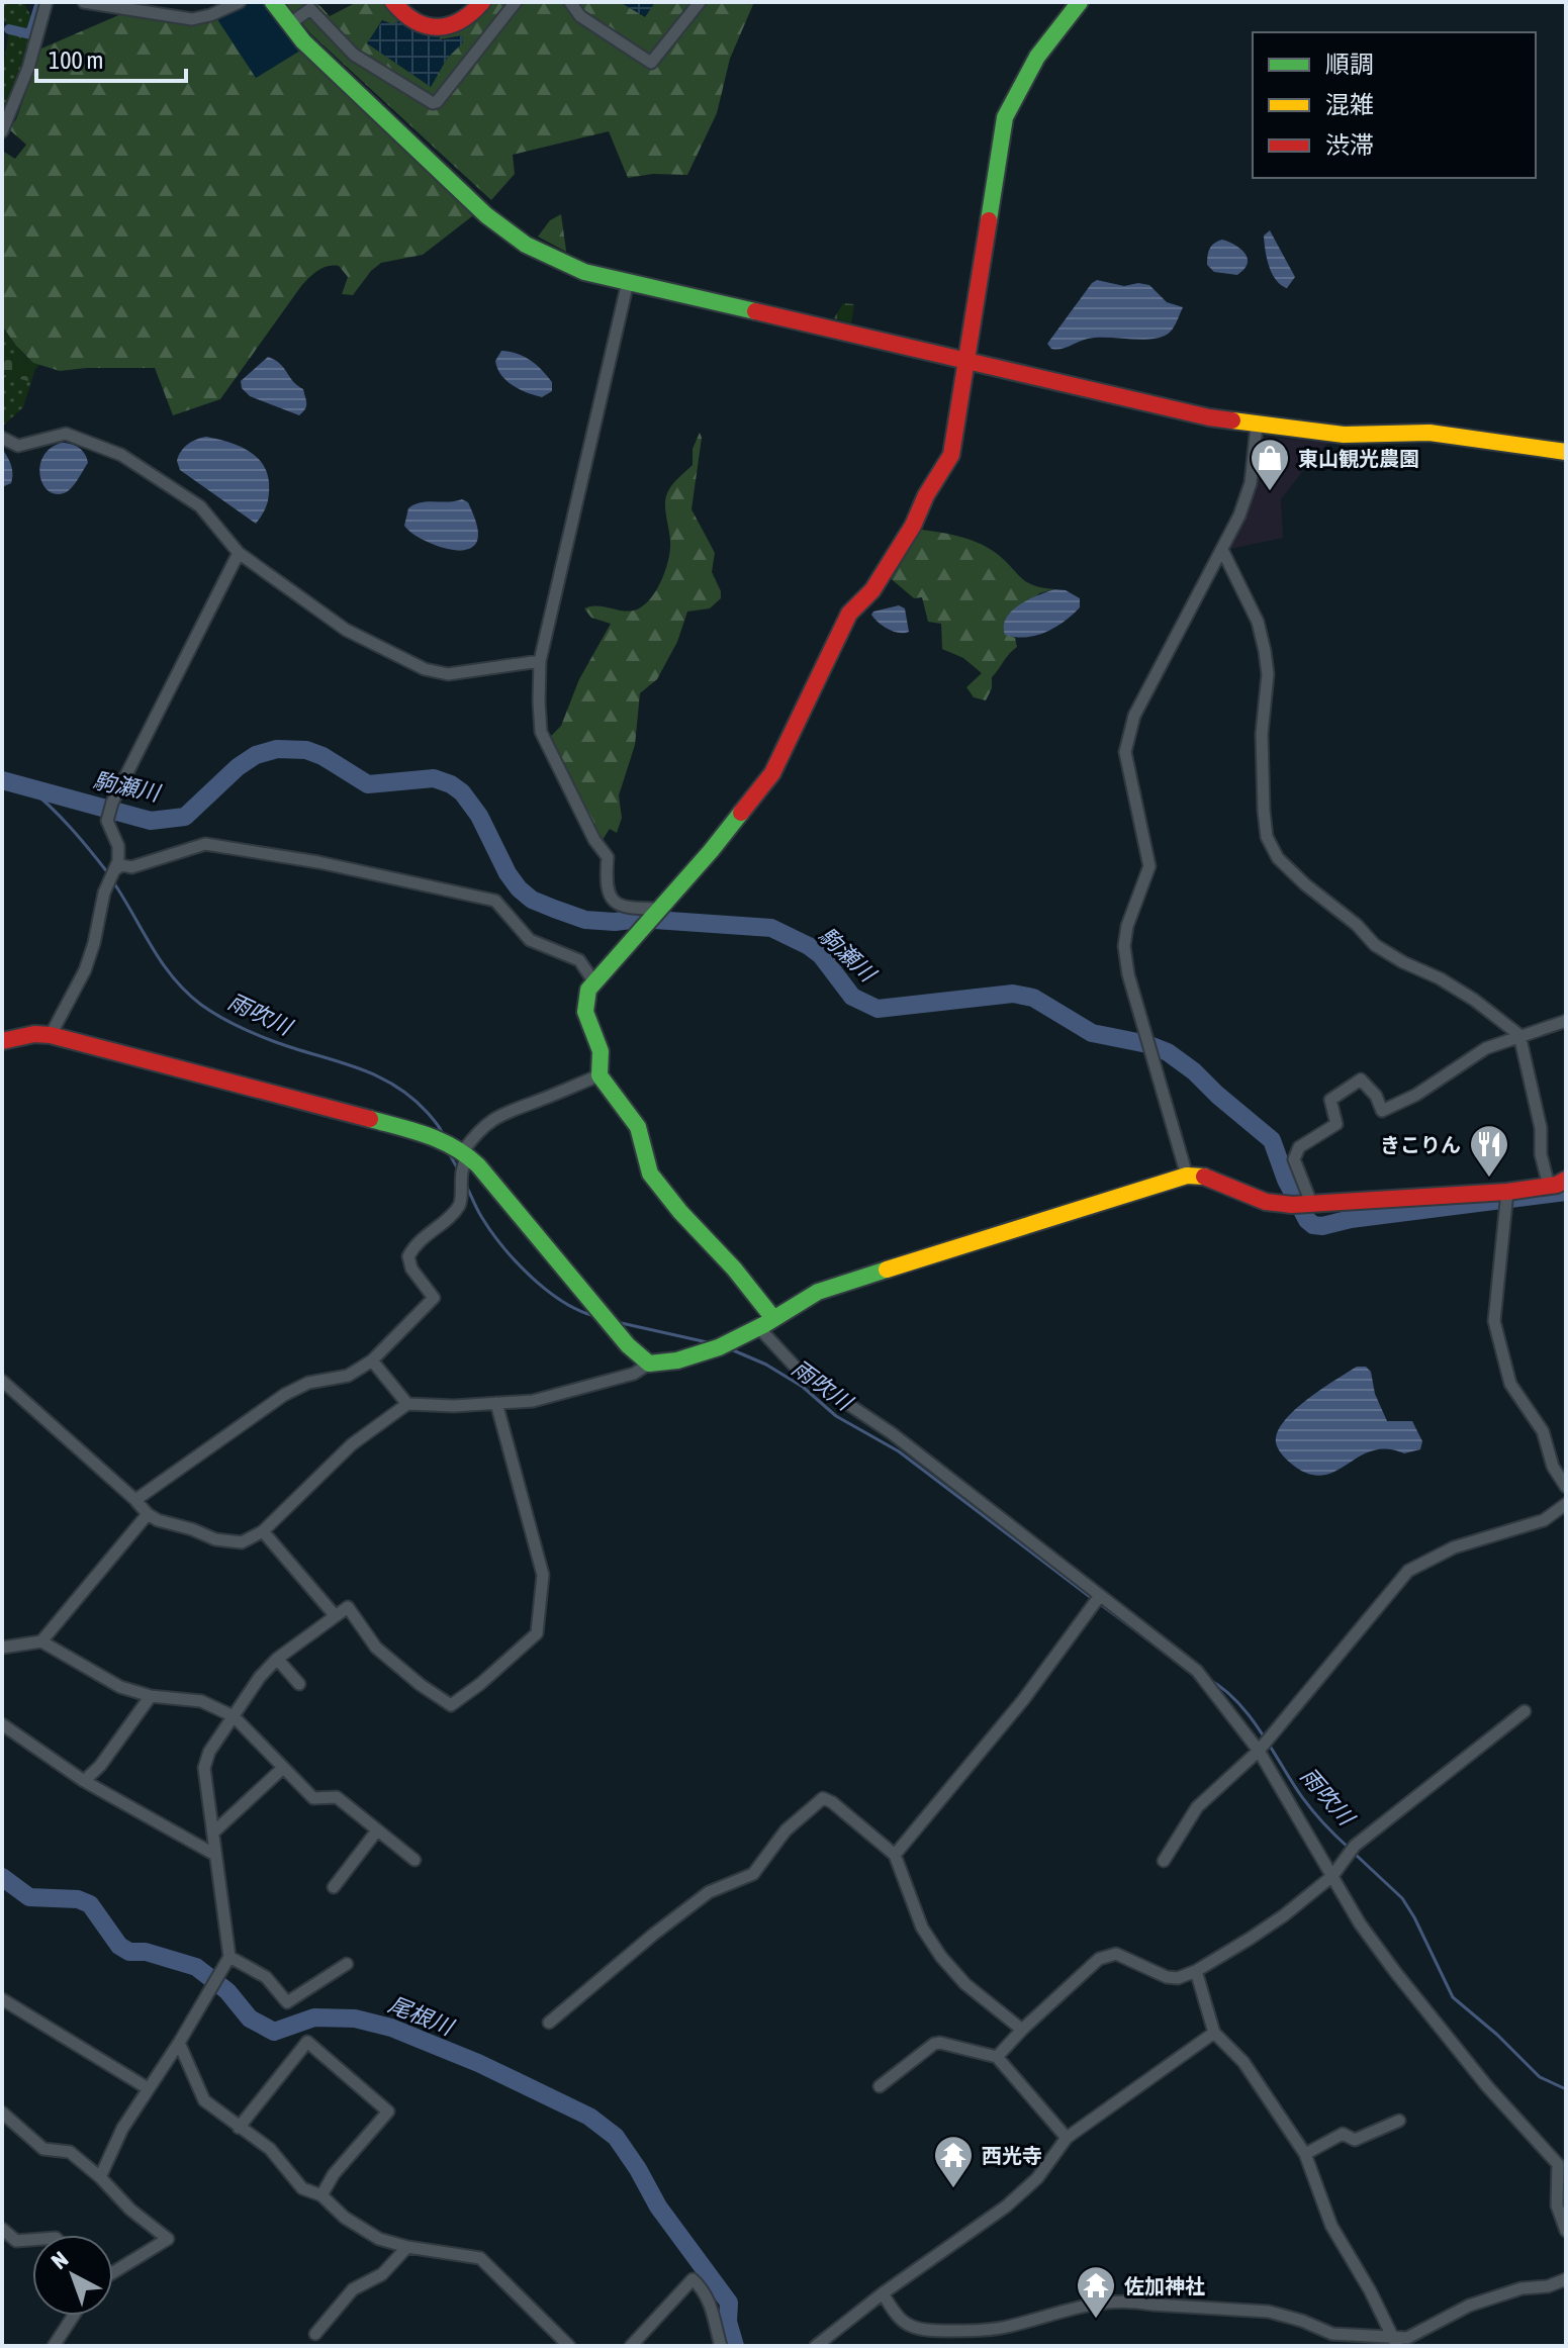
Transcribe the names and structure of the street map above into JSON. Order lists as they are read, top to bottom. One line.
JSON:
{"water":["駒瀬川","雨吹川","尾根川"],"places":{"shop":["東山観光農園"],"restaurant":["きこりん"],"temple":["西光寺","佐加神社"]},"legend":["順調","混雑","渋滞"],"scale_bar":"100 m","north":"top left"}
